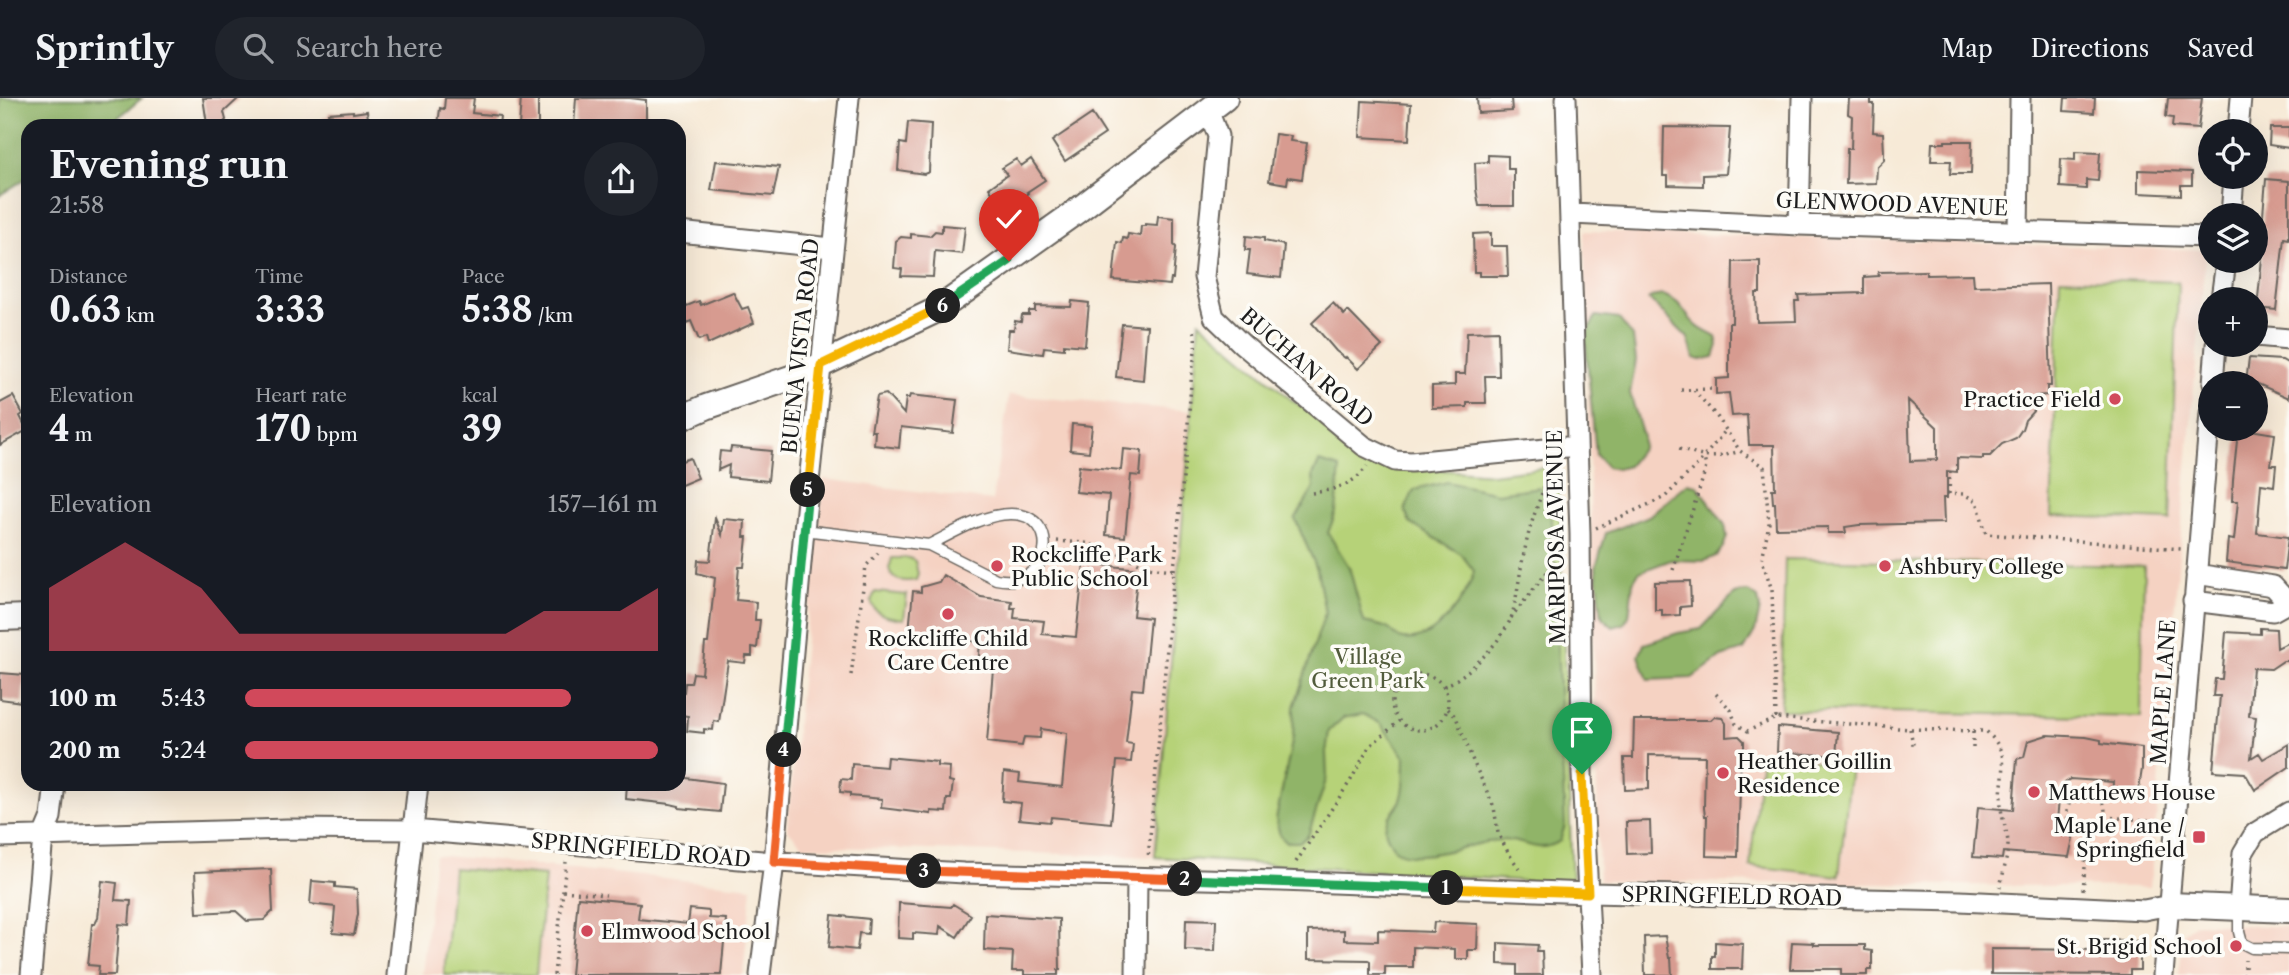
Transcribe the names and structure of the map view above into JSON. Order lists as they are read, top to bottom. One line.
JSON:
{"streets":{"street":["GLENWOOD AVENUE","BUENA VISTA ROAD","BUCHAN ROAD","MARIPOSA AVENUE","MAPLE LANE","SPRINGFIELD ROAD"]},"crossings":[["GLENWOOD AVENUE","MARIPOSA AVENUE"],["BUENA VISTA ROAD","SPRINGFIELD ROAD"],["BUCHAN ROAD","MARIPOSA AVENUE"],["MARIPOSA AVENUE","SPRINGFIELD ROAD"],["MAPLE LANE","SPRINGFIELD ROAD"]],"parks":["Village Green Park"],"places":{"other":["Practice Field","Rockcliffe Park Public School","Ashbury College","Rockcliffe Child Care Centre","Heather Goillin Residence","Matthews House","Elmwood School","St. Brigid School"],"transit":["Maple Lane / Springfield"]},"page":{"header":"Sprintly","search":"Search here","nav":["Map","Directions","Saved"],"map_buttons":["+","−"],"heading":["Evening run","21:58"],"stats":[["Distance","0.63 km"],["Time","3:33"],["Pace","5:38 /km"],["Elevation","4 m"],["Heart rate","170 bpm"],["kcal","39"]],"pins":["6","5","4","3","2","1"],"chart":["Elevation","157–161 m"],"list":[{"name":"100 m","note":"5:43"},{"name":"200 m","note":"5:24"}]}}
